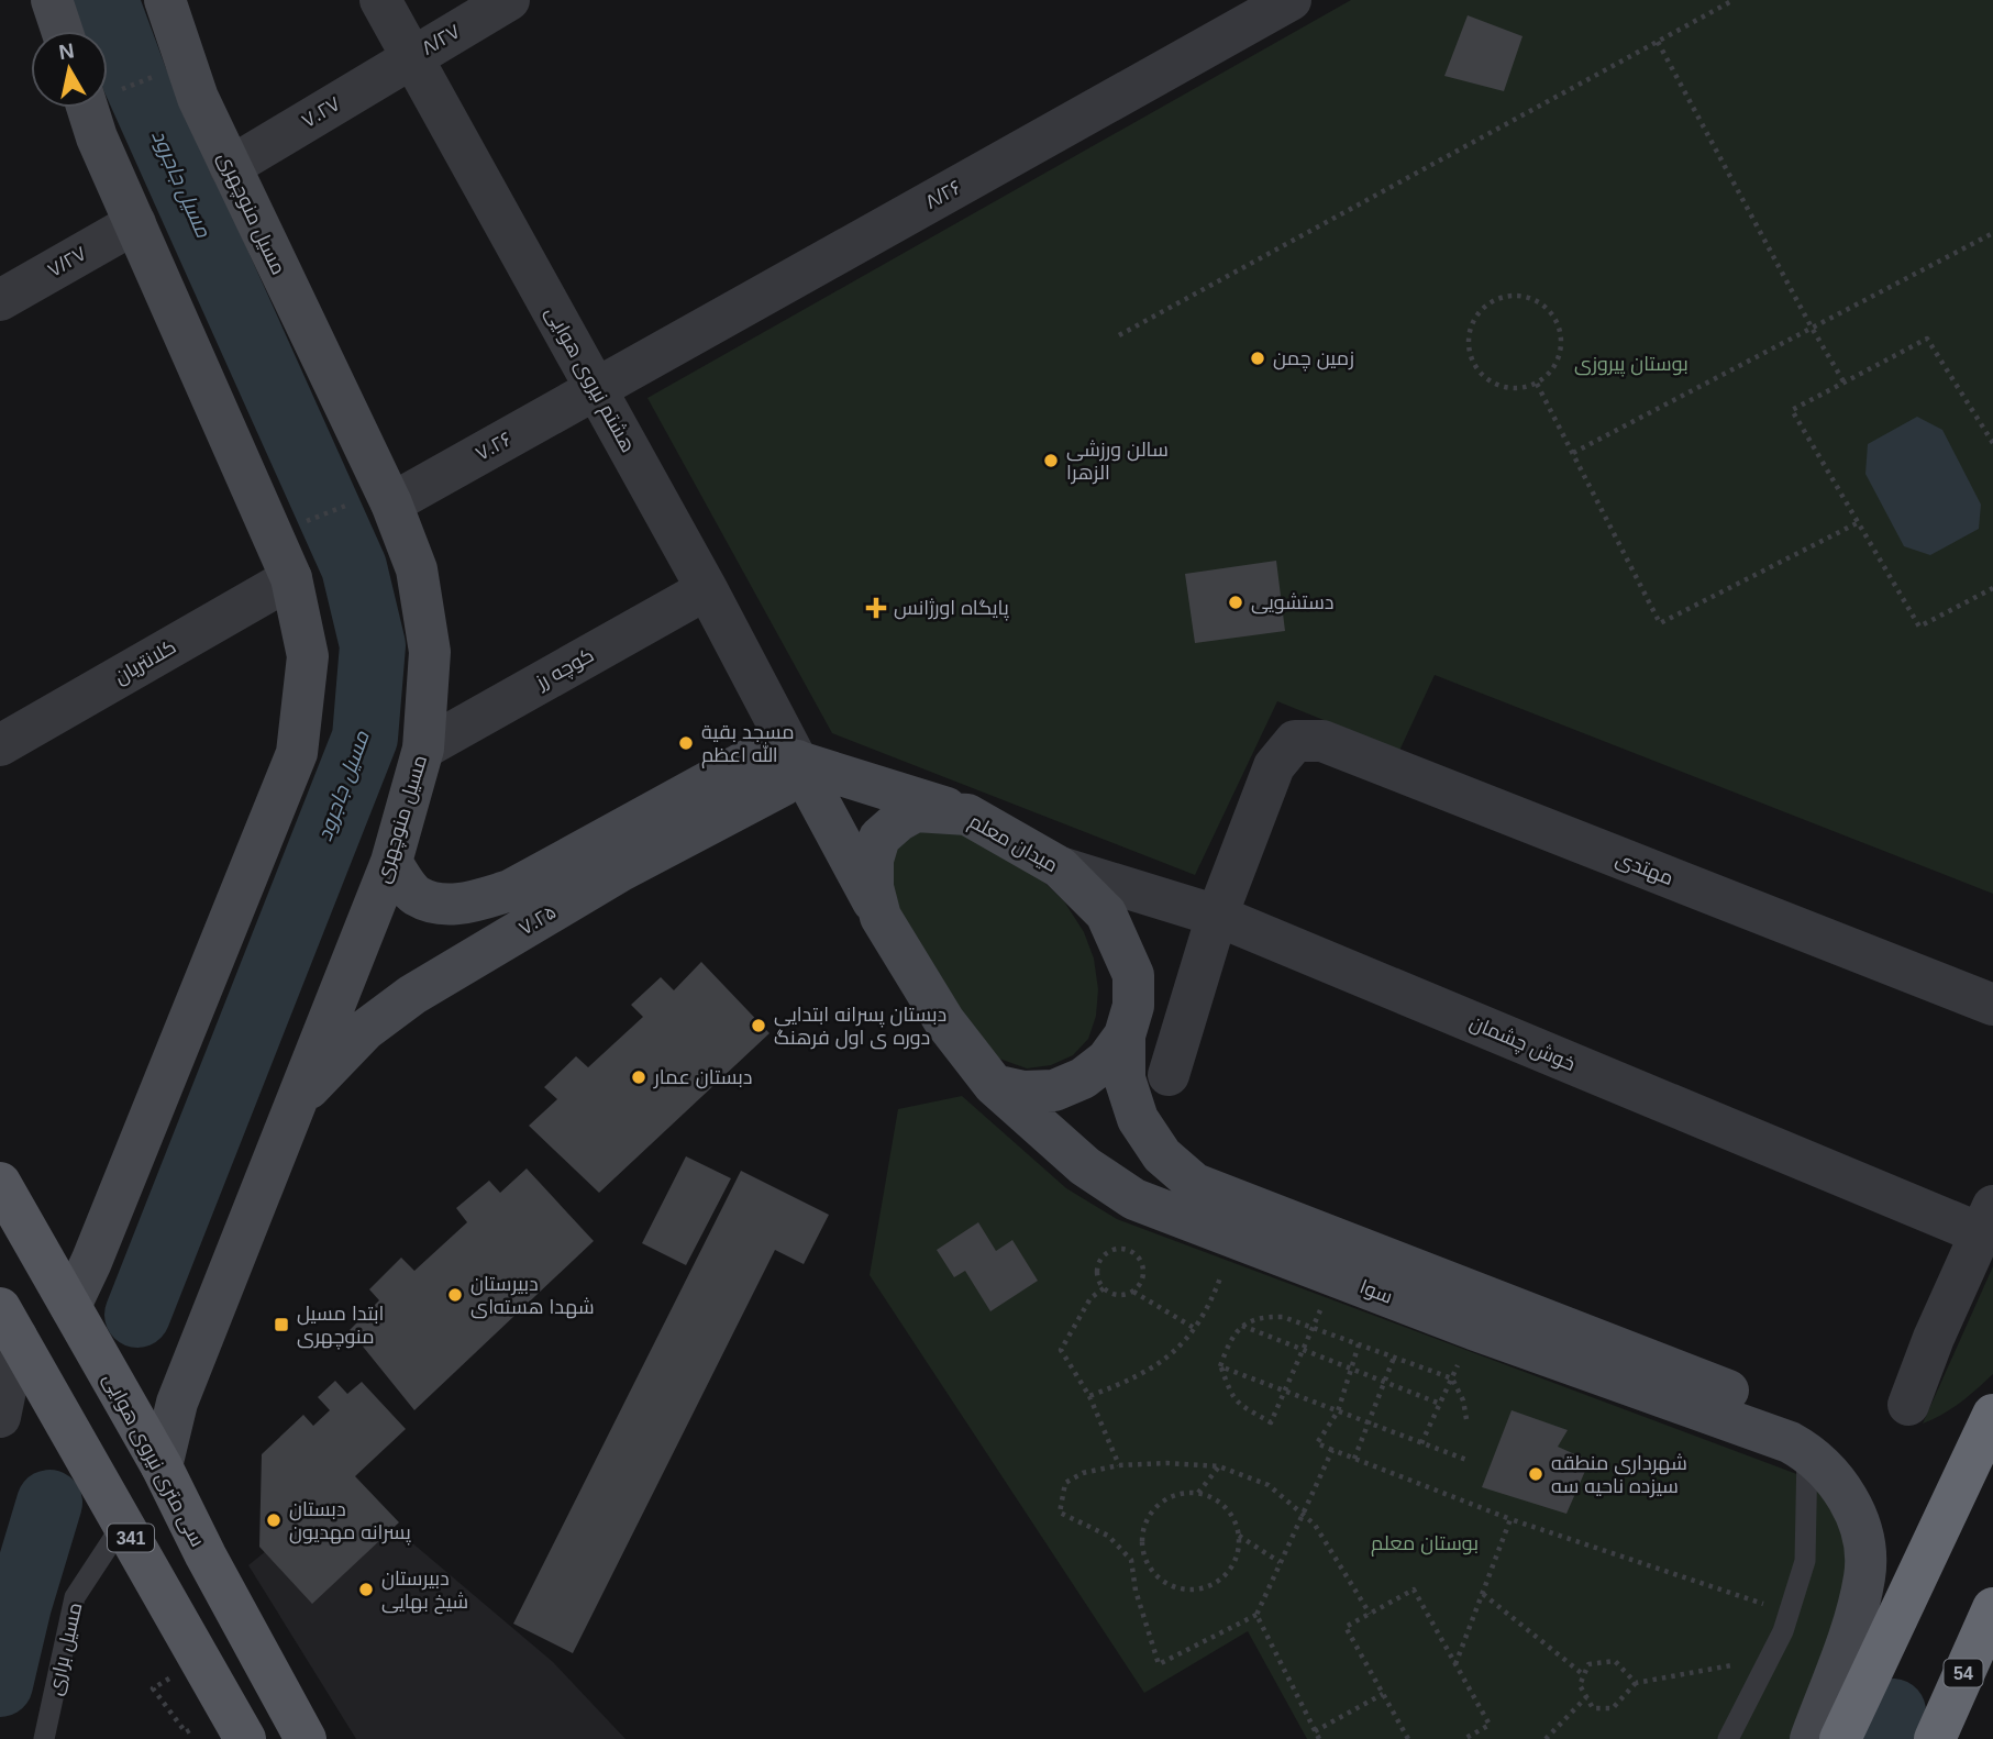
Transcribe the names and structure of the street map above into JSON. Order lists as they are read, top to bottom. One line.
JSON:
{"streets":{"highway":["54"],"main road":["مسیل منوچهری","میدان معلم","۷.۲۵","سوا","سی متری نیروی هوایی","341"],"street":["۸/۲۷","۷.۲۷","۸/۲۶","۷/۲۷","هشتم نیروی هوایی","۷.۲۶","کلانتریان","کوچه رز","مهتدی","خوش چشمان"],"lane":["مسیل براری"]},"crossings":[["۸/۲۷","۷.۲۷"],["۸/۲۷","هشتم نیروی هوایی"],["۷.۲۷","مسیل منوچهری"],["۷.۲۷","هشتم نیروی هوایی"],["۸/۲۶","هشتم نیروی هوایی"],["۸/۲۶","۷.۲۶"],["مسیل منوچهری","۷.۲۶"],["مسیل منوچهری","کوچه رز"],["مسیل منوچهری","۷.۲۵"],["مسیل منوچهری","سی متری نیروی هوایی"],["هشتم نیروی هوایی","۷.۲۶"],["هشتم نیروی هوایی","کوچه رز"],["هشتم نیروی هوایی","۷.۲۵"],["میدان معلم","خوش چشمان"],["میدان معلم","سوا"],["مهتدی","خوش چشمان"],["خوش چشمان","سوا"],["341","مسیل براری"]],"water":["مسیل جاجرود"],"parks":["بوستان پیروزی","بوستان معلم"],"places":{"other":["زمین چمن","سالن ورزشی الزهرا","دستشویی","مسجد بقیة الله اعظم","دبستان پسرانه ابتدایی دوره ی اول فرهنگ","دبستان عمار","دبیرستان شهدا هسته‌ای","شهرداری منطقه سیزده ناحیه سه","دبستان پسرانه مهدیون","دبیرستان شیخ بهایی"],"health":["پایگاه اورژانس"],"transit":["ابتدا مسیل منوچهری"]},"north":"top"}
